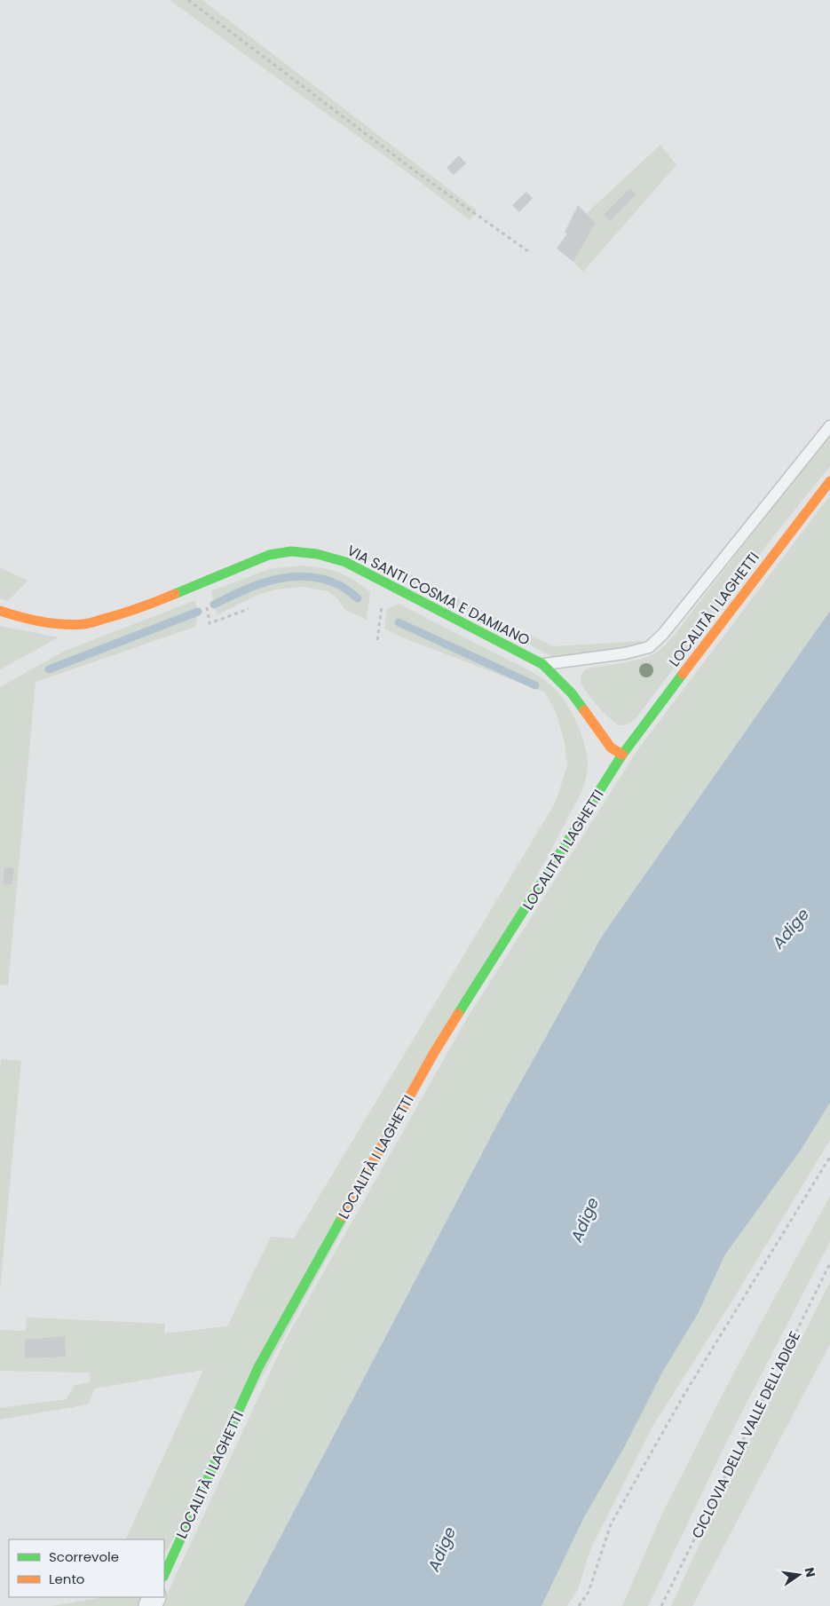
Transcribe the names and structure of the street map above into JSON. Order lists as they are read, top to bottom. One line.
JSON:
{"streets":{"street":["VIA SANTI COSMA E DAMIANO","LOCALITÀ I LAGHETTI"],"path":["CICLOVIA DELLA VALLE DELL'ADIGE"]},"crossings":[["VIA SANTI COSMA E DAMIANO","LOCALITÀ I LAGHETTI"]],"water":["Adige"],"legend":["Scorrevole","Lento"],"north":"right"}
